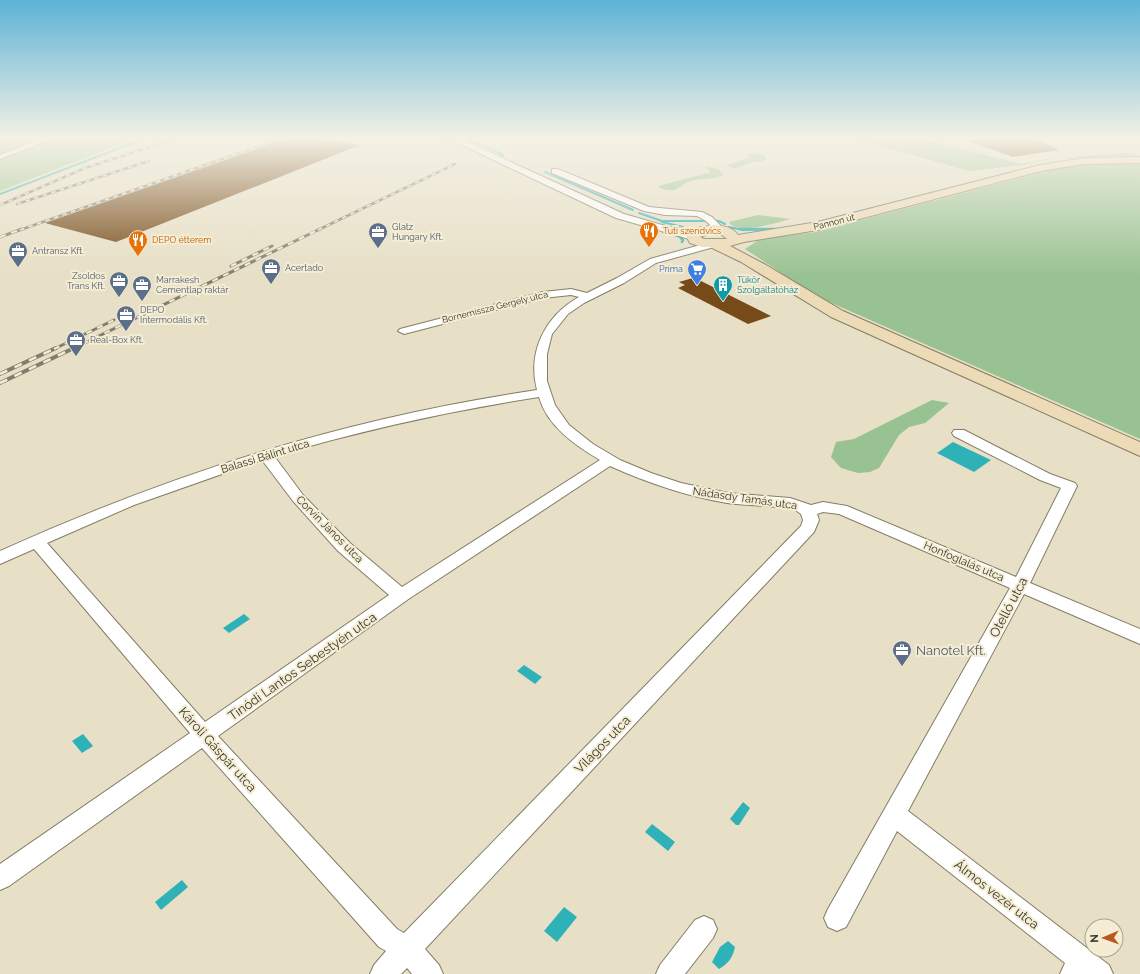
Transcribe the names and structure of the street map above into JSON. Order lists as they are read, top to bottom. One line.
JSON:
{"streets":{"main road":["Pannon út"],"street":["Bornemissza Gergely utca","Balassi Bálint utca","Nádasdy Tamás utca","Corvin János utca","Honfoglalás utca","Otelló utca","Tinódi Lantos Sebestyén utca","Világos utca","Károli Gáspár utca","Álmos vezér utca"]},"crossings":[["Bornemissza Gergely utca","Nádasdy Tamás utca"],["Balassi Bálint utca","Nádasdy Tamás utca"],["Balassi Bálint utca","Corvin János utca"],["Balassi Bálint utca","Károli Gáspár utca"],["Nádasdy Tamás utca","Honfoglalás utca"],["Nádasdy Tamás utca","Tinódi Lantos Sebestyén utca"],["Nádasdy Tamás utca","Világos utca"],["Corvin János utca","Tinódi Lantos Sebestyén utca"],["Honfoglalás utca","Otelló utca"],["Honfoglalás utca","Világos utca"],["Otelló utca","Álmos vezér utca"],["Tinódi Lantos Sebestyén utca","Károli Gáspár utca"],["Világos utca","Károli Gáspár utca"]],"places":{"restaurant":["Tuti szendvics","DEPO étterem"],"office":["Glatz Hungary Kft.","Antransz Kft.","Acertado","Zsoldos Trans Kft.","Marrakesh Cementlap raktár","DEPO Intermodális Kft.","Real-Box Kft.","Nanotel Kft."],"supermarket":["Príma"],"building":["Tükör Szolgáltatóház"]},"north":"left"}
